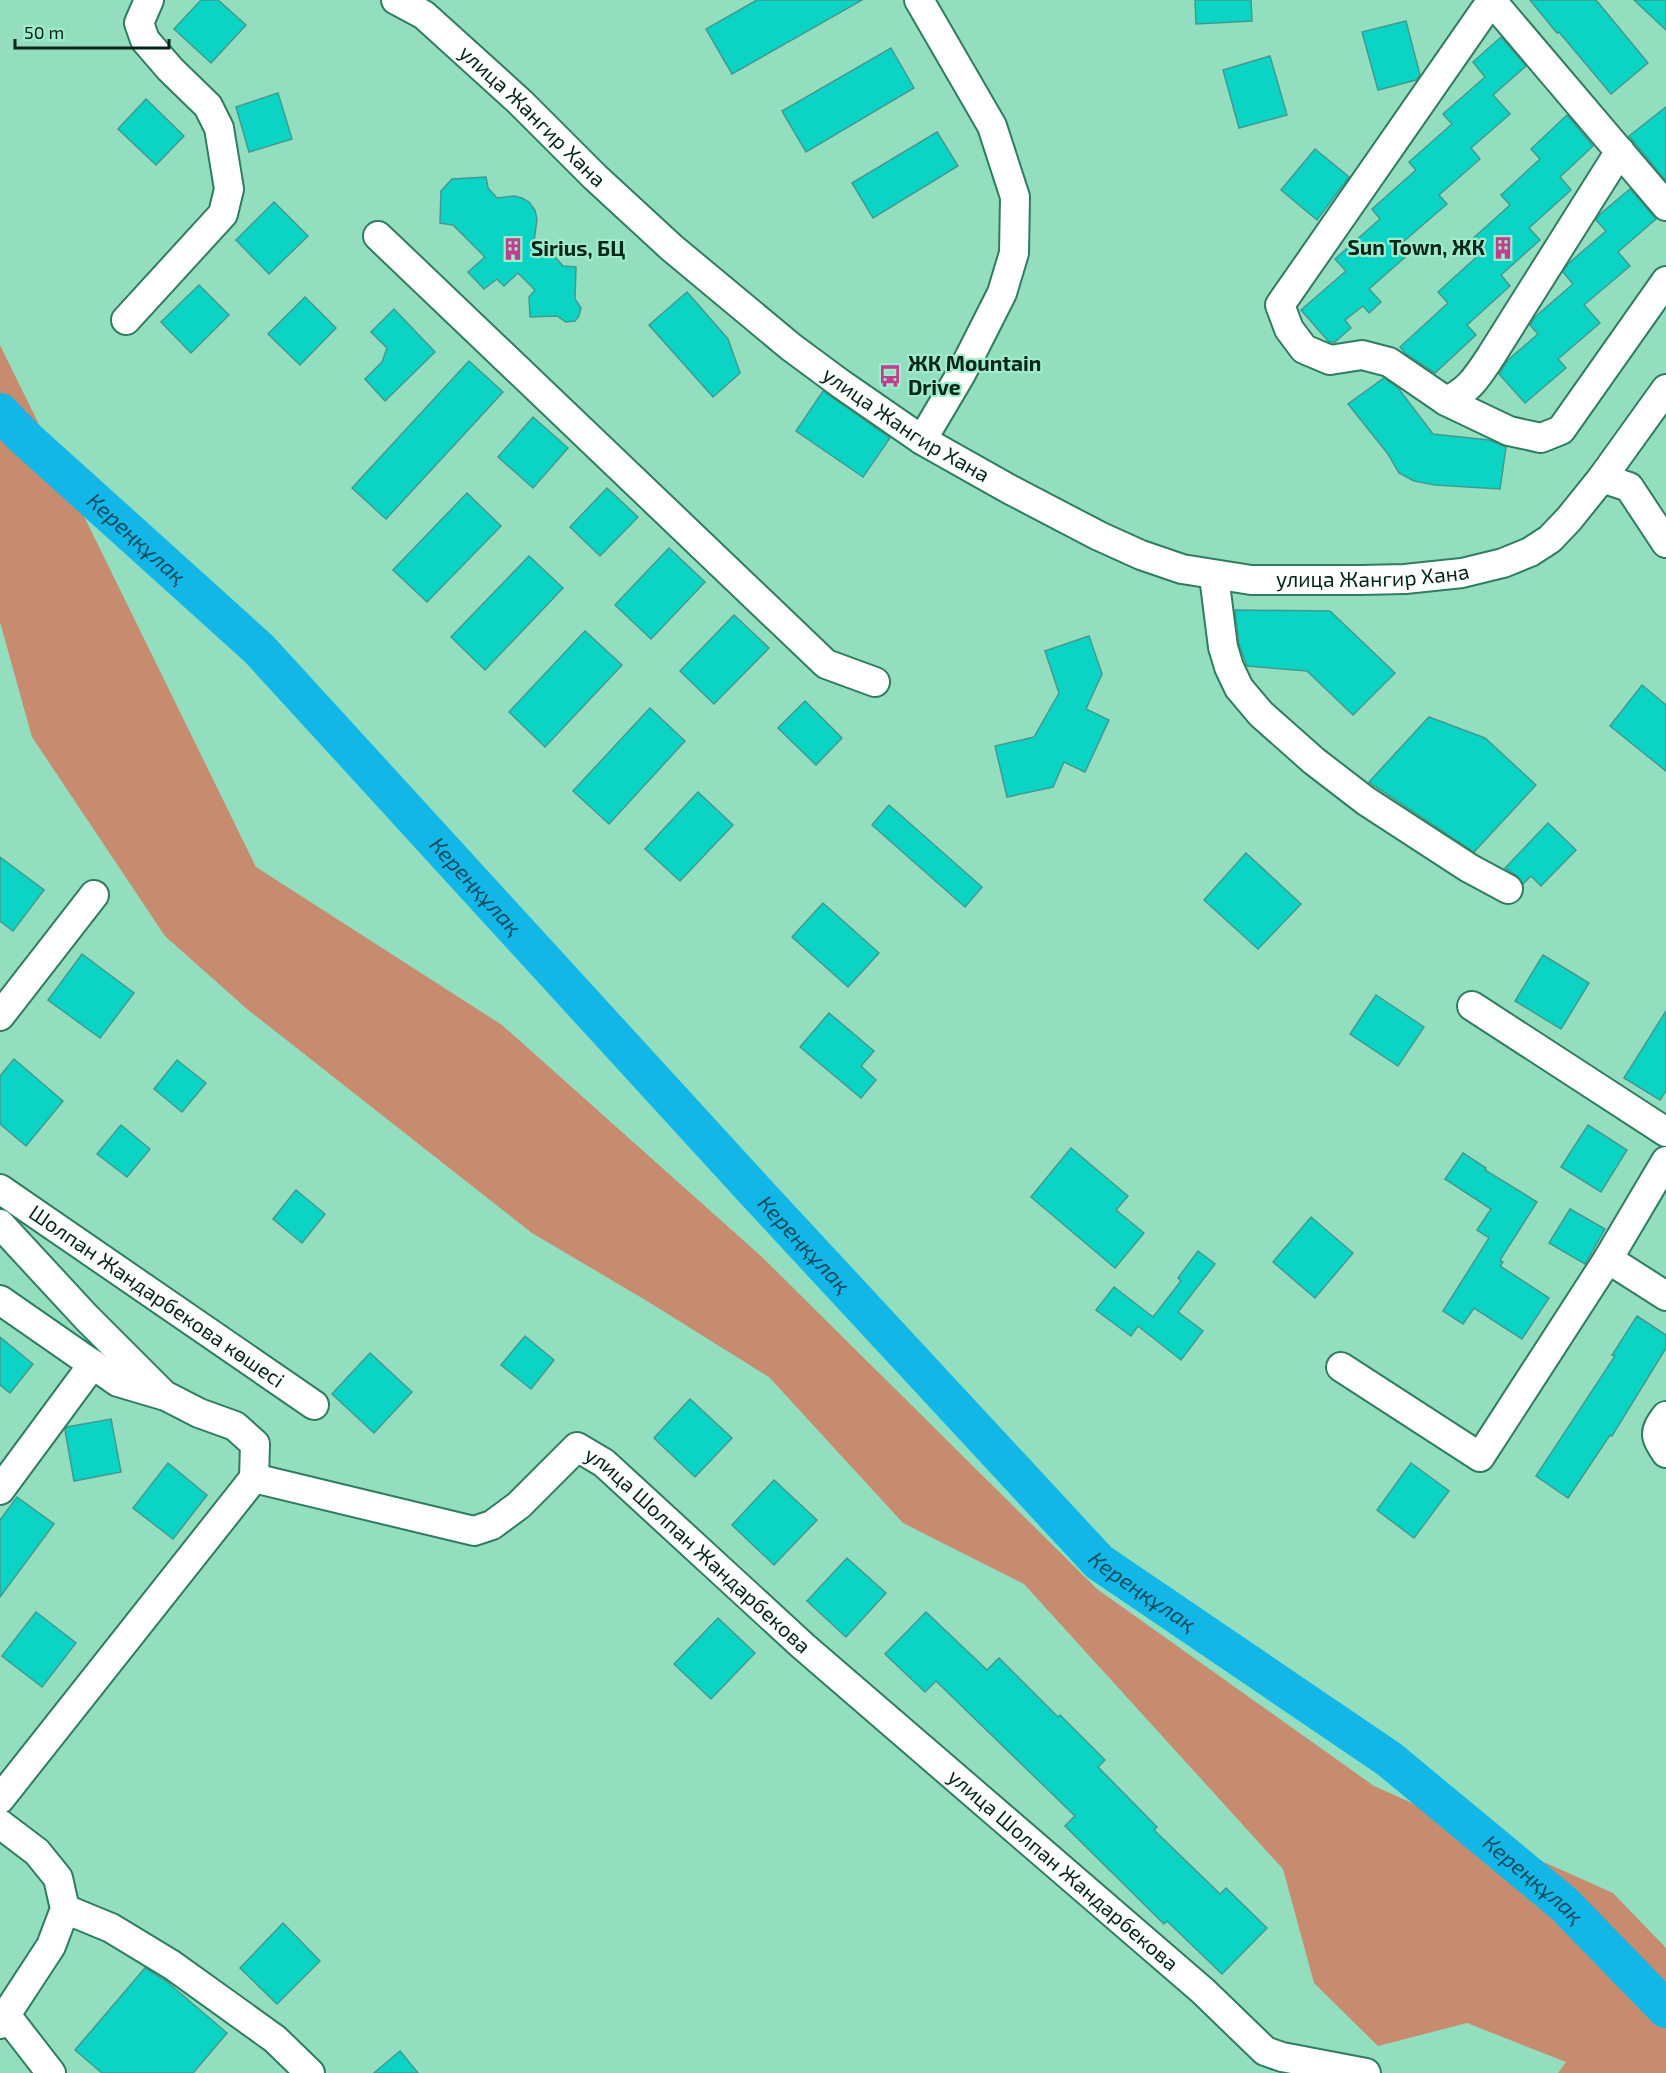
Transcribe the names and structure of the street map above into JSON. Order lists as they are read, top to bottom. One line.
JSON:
{"streets":{"street":["улица Жангир Хана","Шолпан Жандарбекова көшесі","улица Шолпан Жандарбекова"]},"water":["Кереңқұлақ"],"places":{"building":["Sun Town, ЖК","Sirius, БЦ"],"bus stop":["ЖК Mountain Drive"]},"scale_bar":"50 m"}
